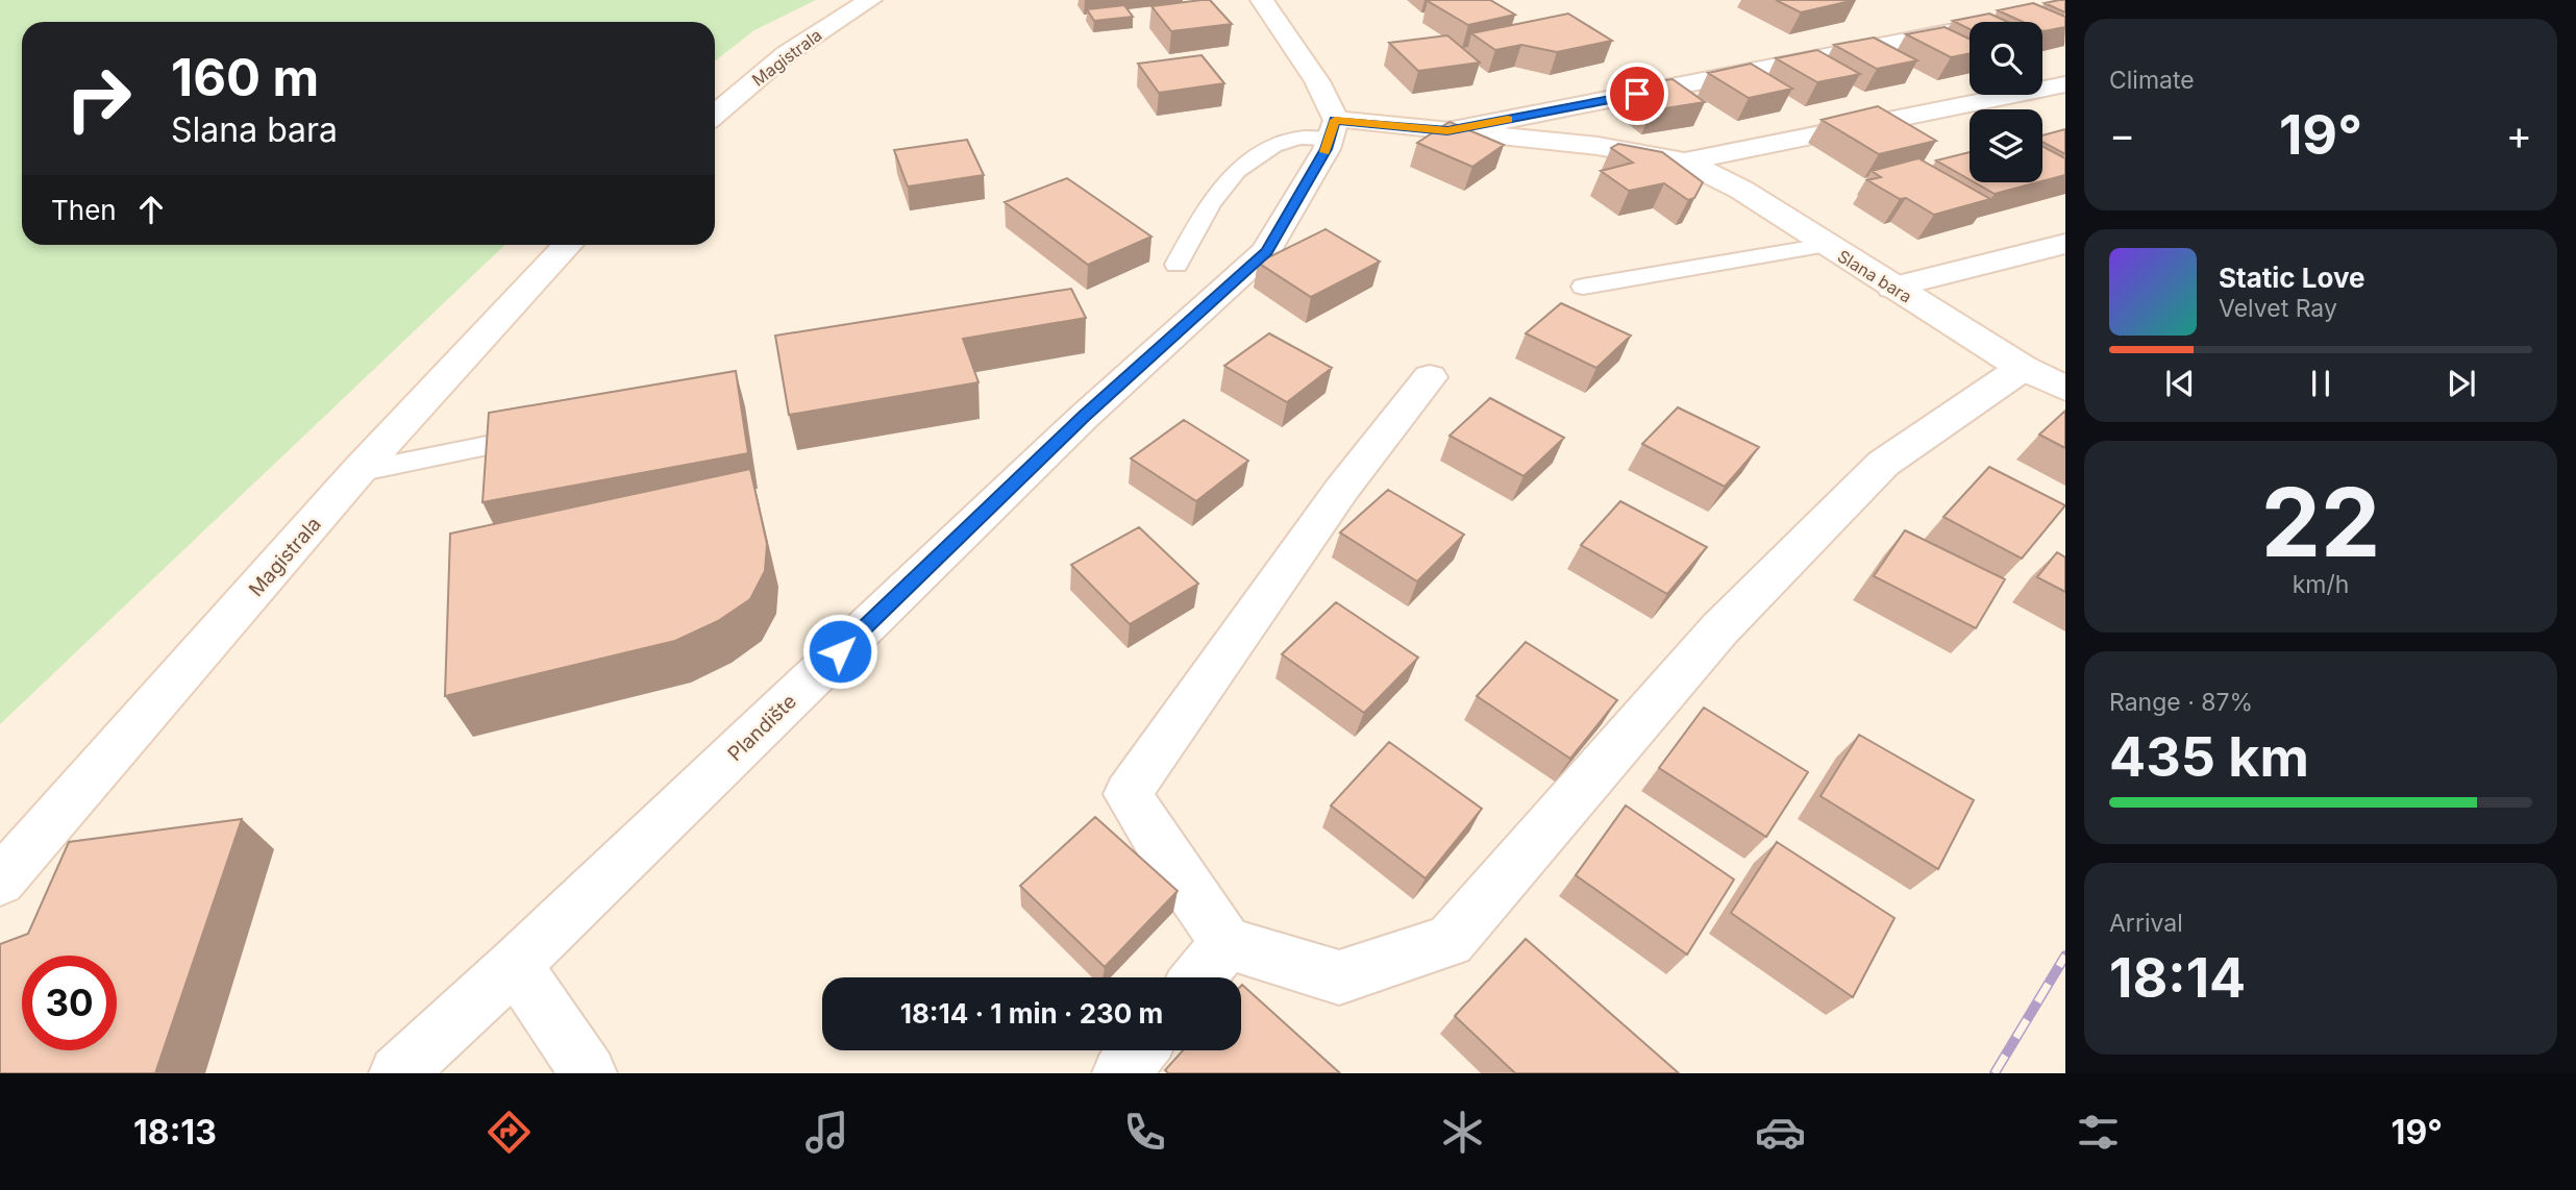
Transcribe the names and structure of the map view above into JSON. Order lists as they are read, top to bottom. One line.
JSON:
{"streets":{"street":["Magistrala","Slana bara","Plandište"]},"crossings":[["Slana bara","Plandište"]],"page":{"tile":["Climate",["22","km/h"],["Range · 87%","435 km"],["Arrival","18:14"]],"turn":["160 m","Slana bara"],"heat":["−","19°","+"],"then":"Then","song":["Static Love","Velvet Ray"],"limit":"30","trip":"18:14 · 1 min · 230 m","tabs":["18:13","19°"]}}
